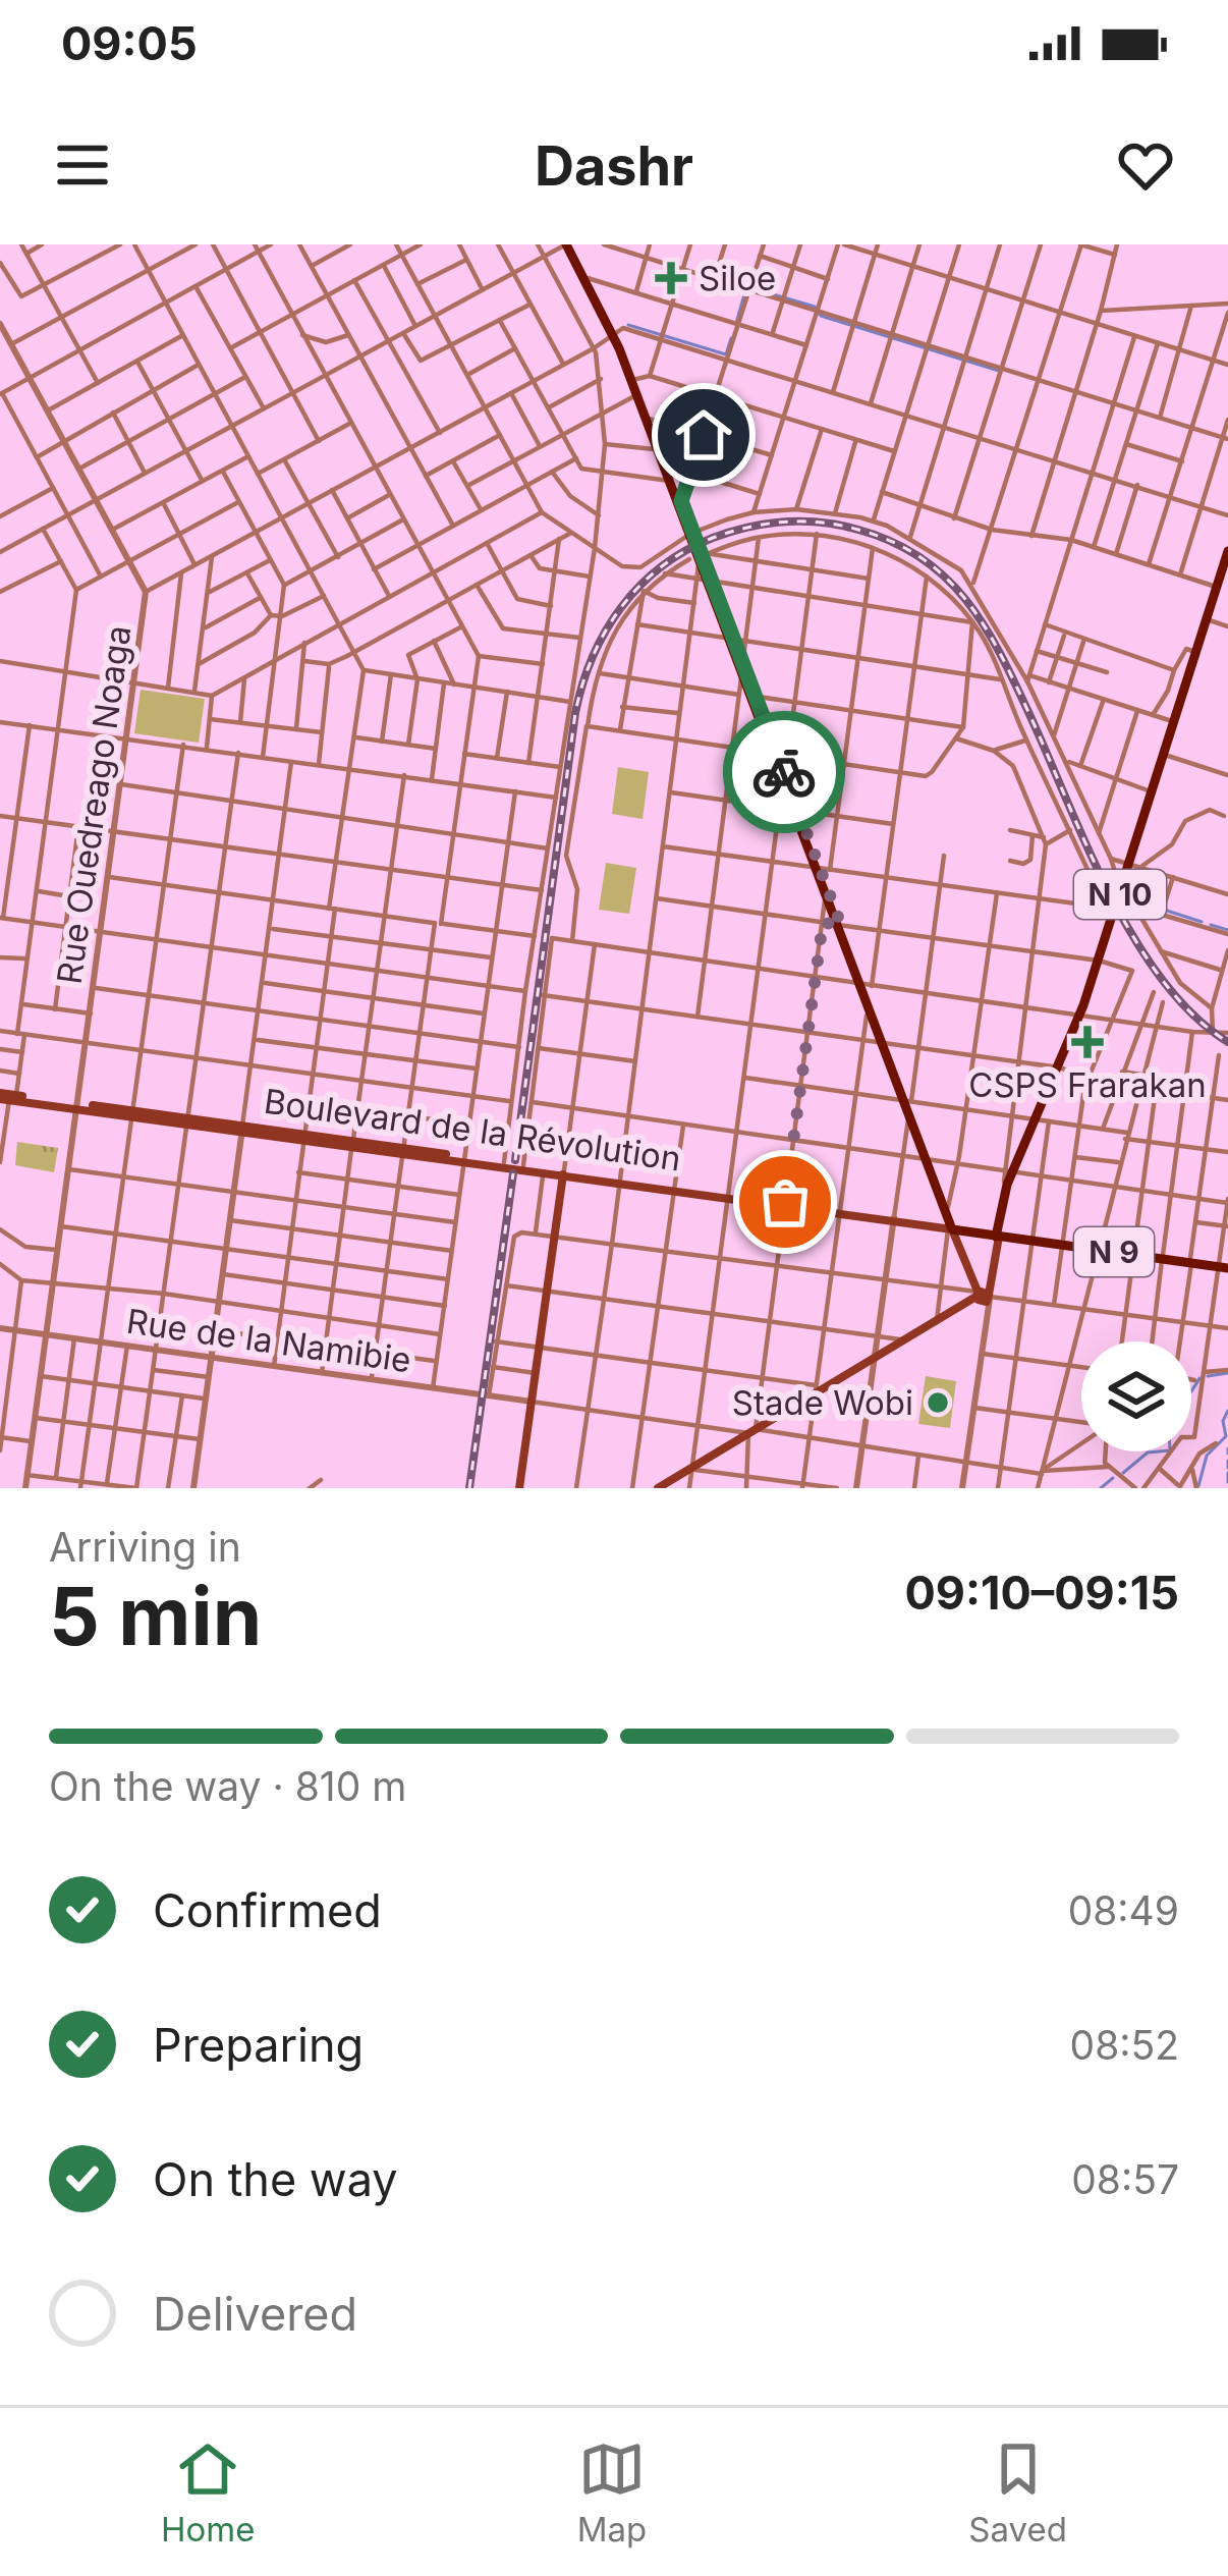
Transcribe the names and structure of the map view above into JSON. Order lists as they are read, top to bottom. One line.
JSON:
{"streets":{"main road":["N 10","Boulevard de la Révolution","N 9"],"street":["Rue Ouedreago Noaga","Rue de la Namibie"]},"crossings":[["Rue Ouedreago Noaga","Boulevard de la Révolution"],["Rue Ouedreago Noaga","Rue de la Namibie"],["N 10","Boulevard de la Révolution"]],"places":{"health":["Siloe","CSPS Frarakan"],"other":["Stade Wobi"]},"page":{"status":"09:05","header":"Dashr","heading":["5 min","Arriving in","09:10–09:15"],"bar":"On the way · 810 m","list":[["Confirmed","08:49"],["Preparing","08:52"],["On the way","08:57"],"Delivered"],"tabs":["Home","Map","Saved"]}}
